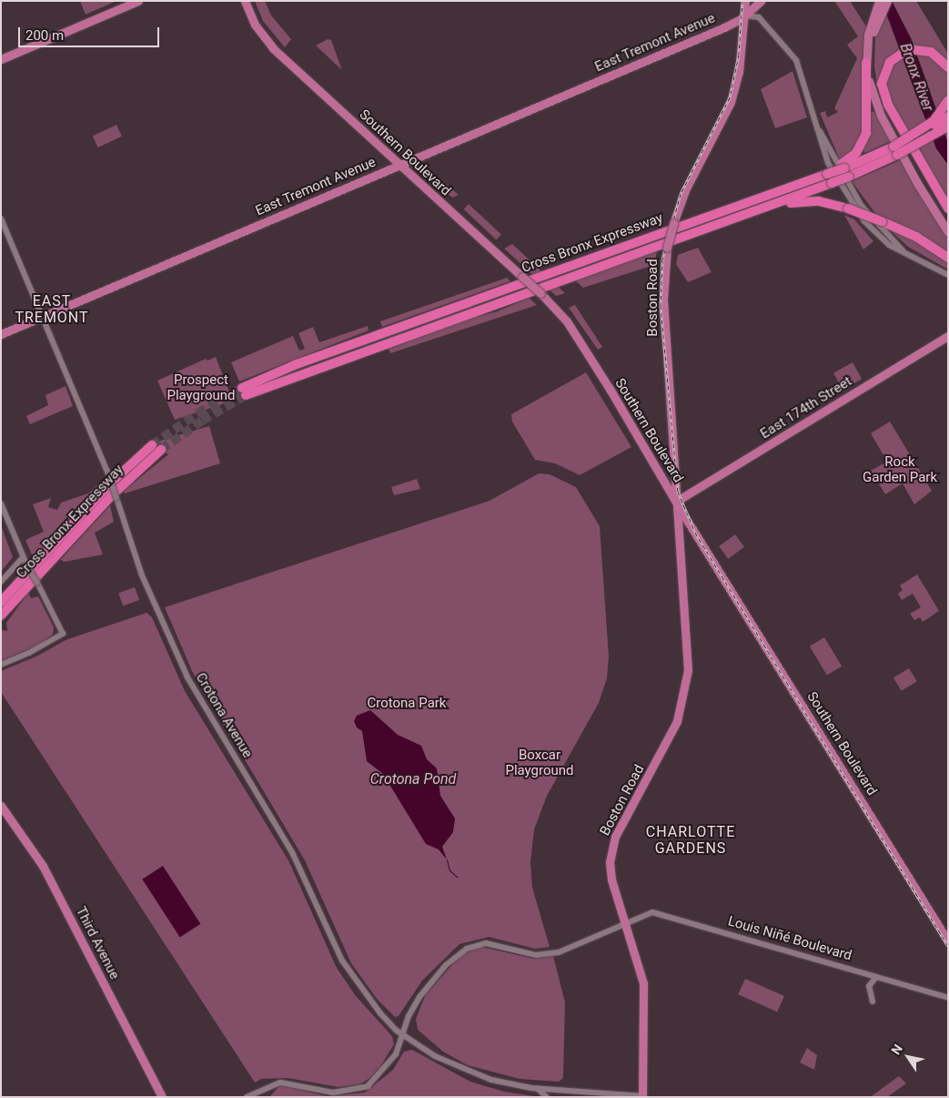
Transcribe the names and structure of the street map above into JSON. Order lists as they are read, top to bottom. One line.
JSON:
{"streets":{"highway":["Cross Bronx Expressway"],"main road":["East Tremont Avenue","Southern Boulevard","Boston Road","East 174th Street","Third Avenue"],"street":["Crotona Avenue","Louis Niñé Boulevard"]},"crossings":[["East Tremont Avenue","Southern Boulevard"],["East Tremont Avenue","Boston Road"],["East Tremont Avenue","Crotona Avenue"],["Southern Boulevard","Boston Road"],["Southern Boulevard","East 174th Street"],["Boston Road","East 174th Street"],["Boston Road","Crotona Avenue"],["Boston Road","Louis Niñé Boulevard"],["Crotona Avenue","Louis Niñé Boulevard"]],"districts":["EAST TREMONT","CHARLOTTE GARDENS"],"water":["Bronx River","Crotona Pond"],"parks":["Prospect Playground","Rock Garden Park","Crotona Park","Boxcar Playground"],"scale_bar":"200 m","north":"top left"}
